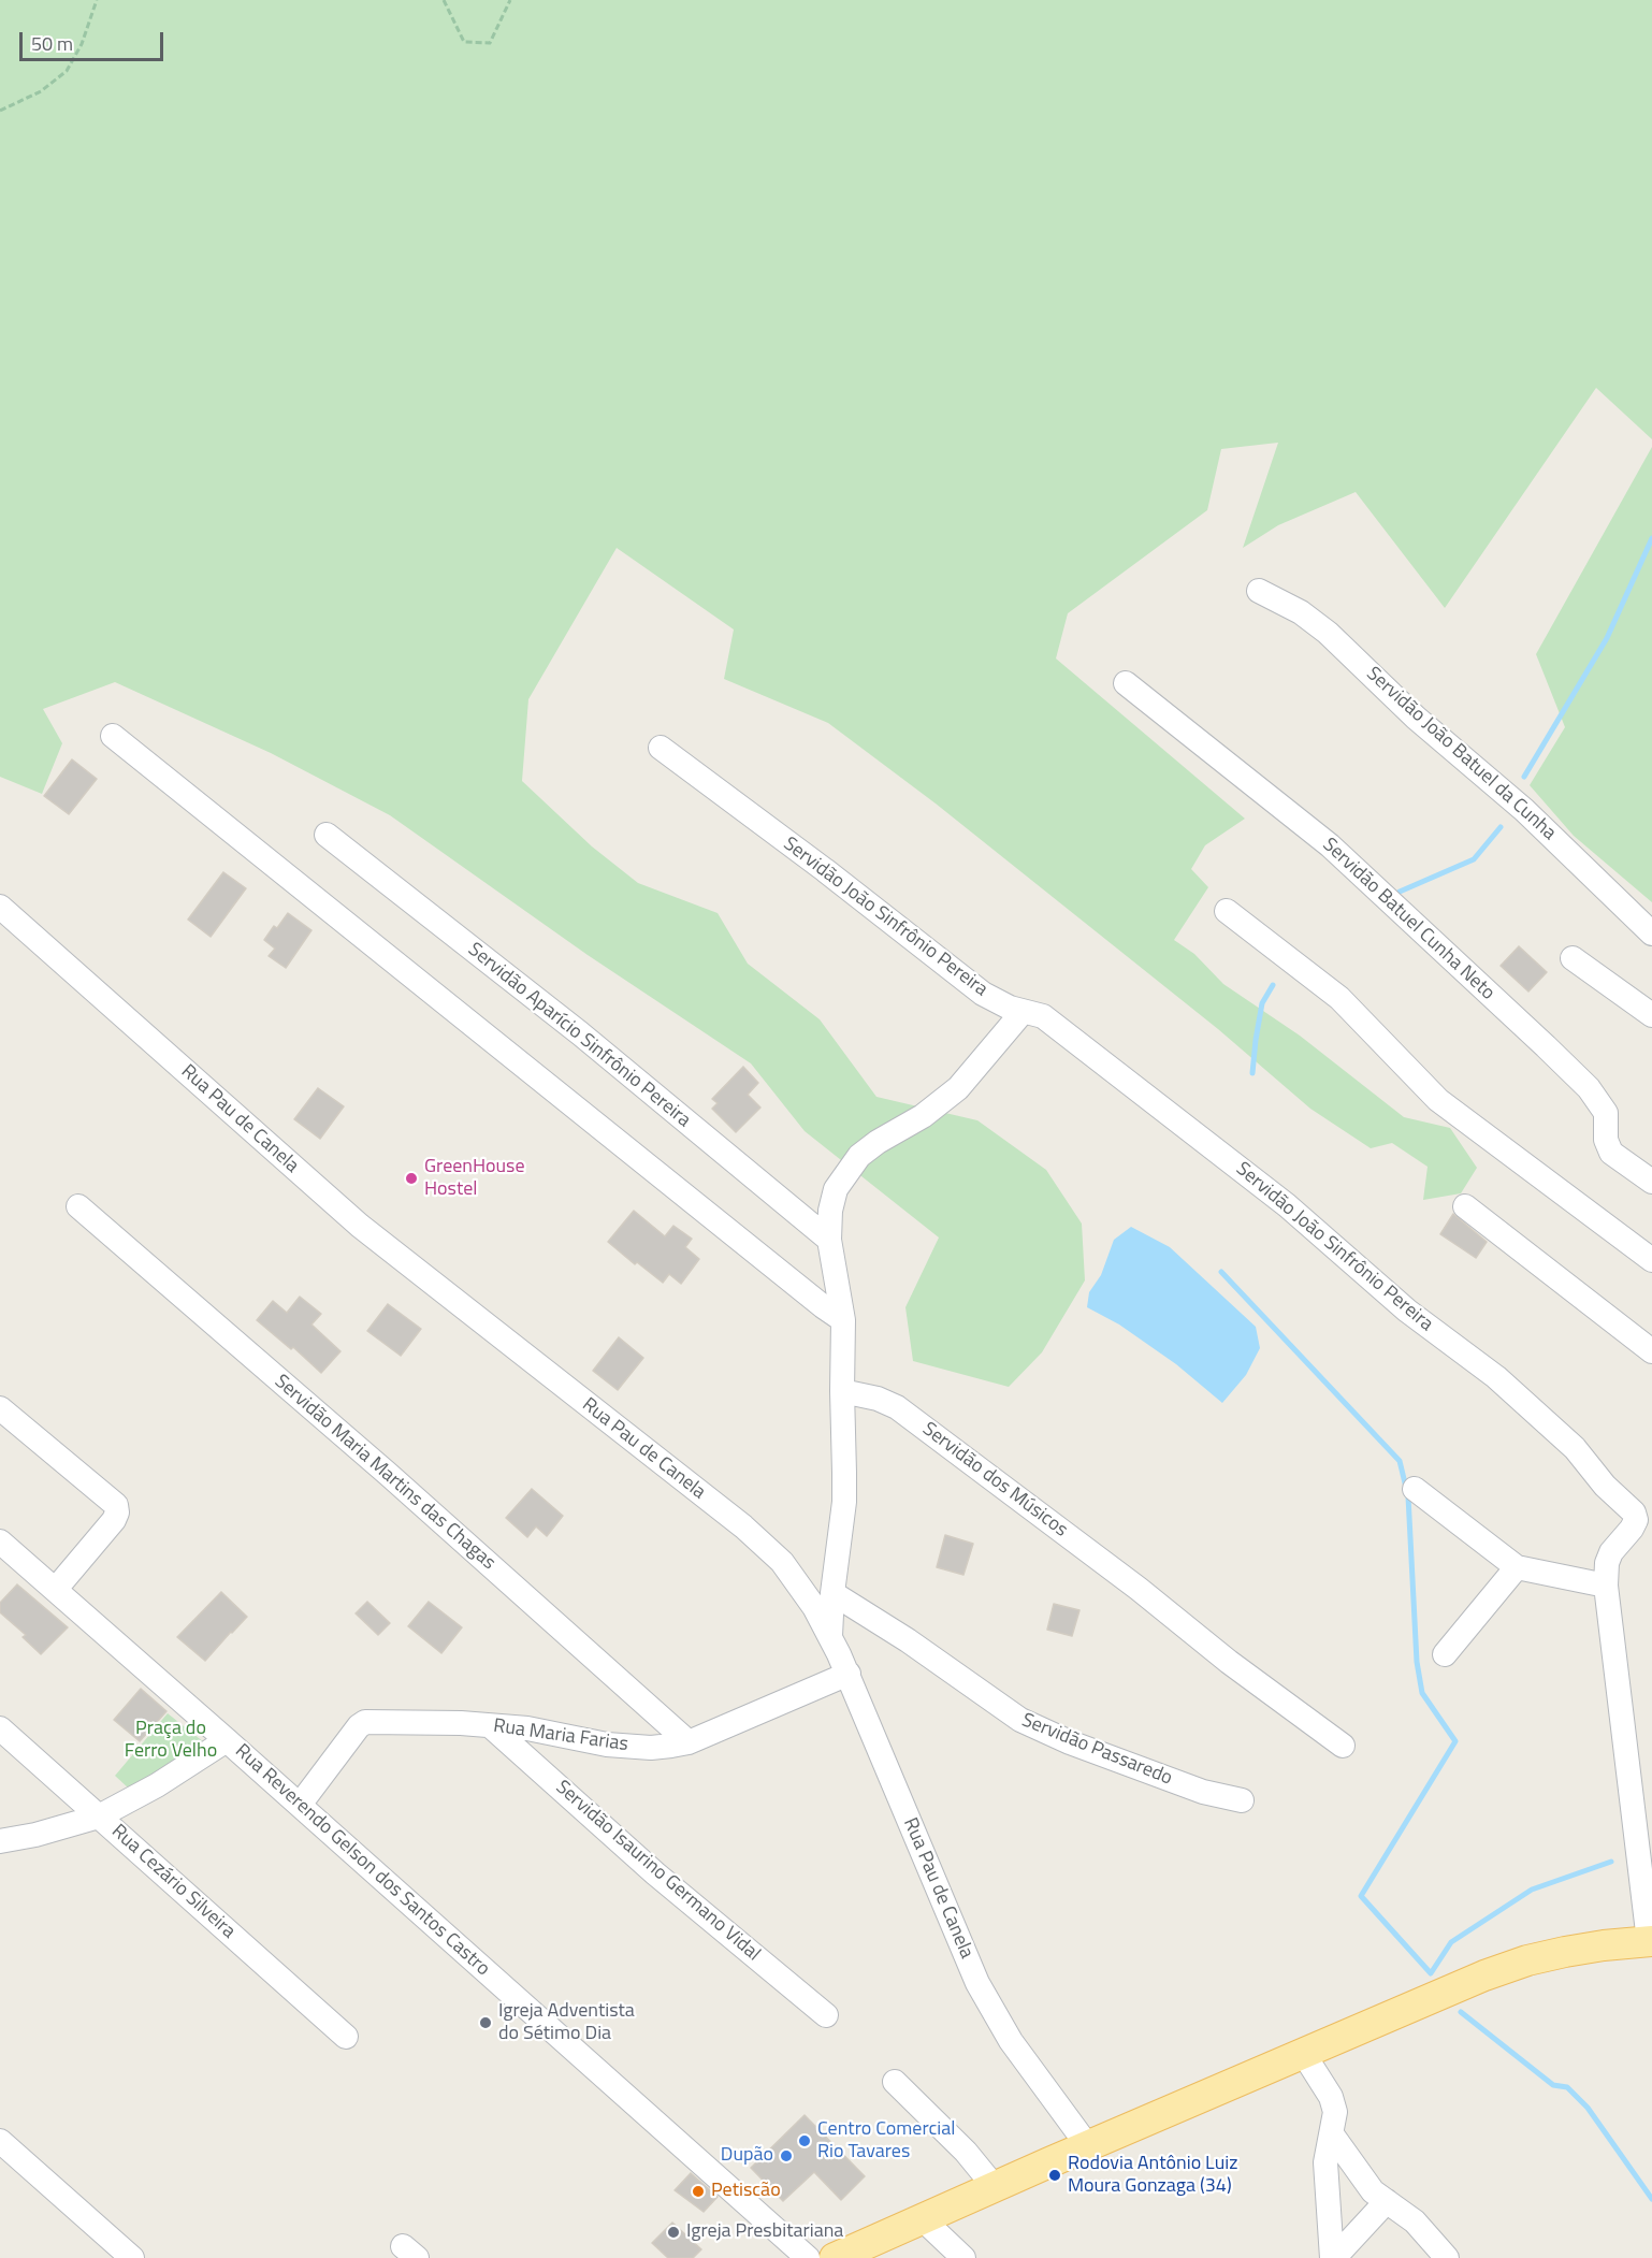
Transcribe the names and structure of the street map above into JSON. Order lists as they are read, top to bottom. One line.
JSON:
{"streets":{"street":["Servidão João Batuel da Cunha","Servidão João Sinfrônio Pereira","Servidão Batuel Cunha Neto","Servidão Aparício Sinfrônio Pereira","Rua Pau de Canela","Servidão Maria Martins das Chagas","Servidão dos Músicos","Rua Maria Farias","Servidão Passaredo","Rua Reverendo Gelson dos Santos Castro","Servidão Isaurino Germano Vidal","Rua Cezário Silveira"]},"crossings":[["Rua Pau de Canela","Rua Maria Farias"],["Servidão Maria Martins das Chagas","Rua Maria Farias"],["Rua Maria Farias","Rua Reverendo Gelson dos Santos Castro"],["Rua Maria Farias","Servidão Isaurino Germano Vidal"]],"parks":["Praça do Ferro Velho"],"places":["GreenHouse Hostel","Igreja Adventista do Sétimo Dia","Centro Comercial Rio Tavares","Dupão","Rodovia Antônio Luiz Moura Gonzaga (34)","Petiscão","Igreja Presbitariana"],"scale_bar":"50 m"}
